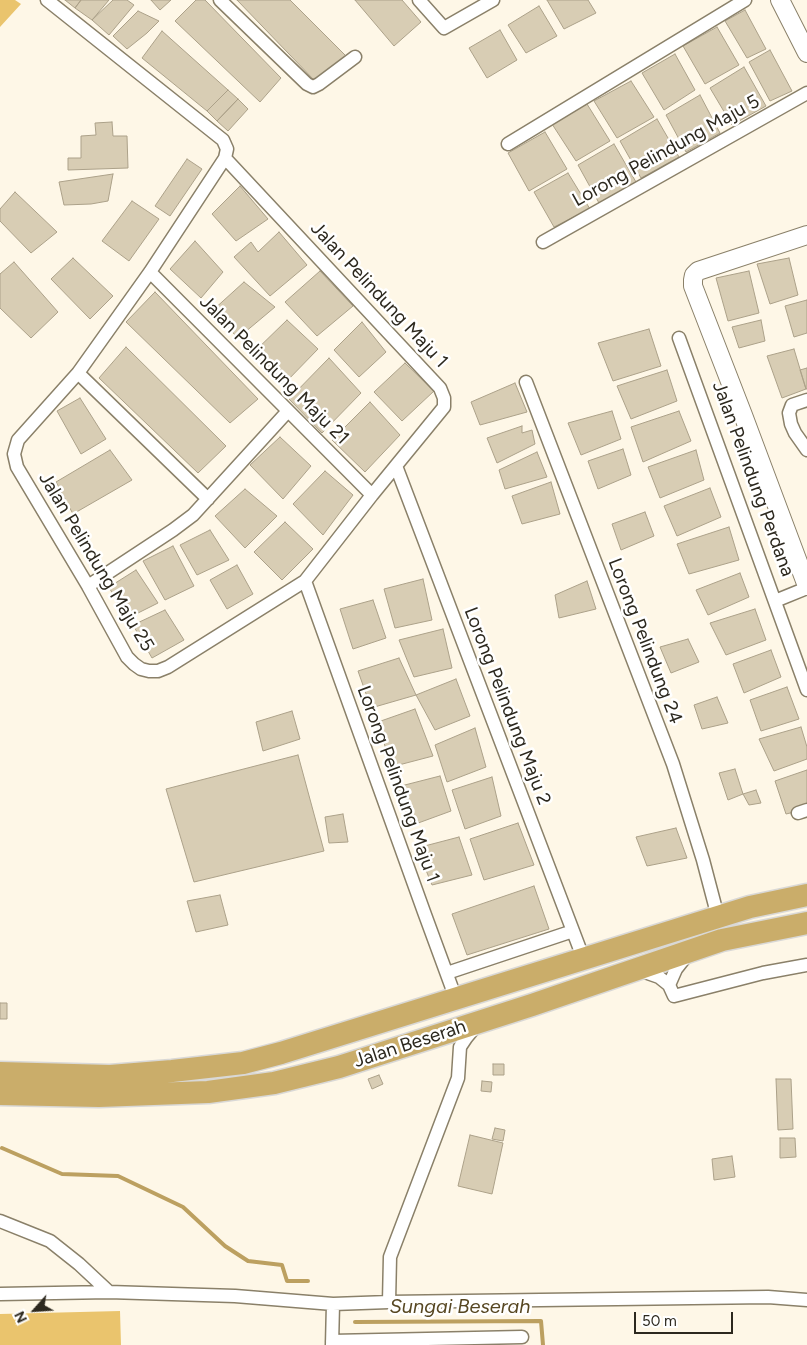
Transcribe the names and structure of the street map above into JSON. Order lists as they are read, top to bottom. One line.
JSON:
{"streets":{"highway":["Jalan Beserah"],"street":["Lorong Pelindung Maju 5","Jalan Pelindung Maju 1","Jalan Pelindung Maju 21","Jalan Pelindung Perdana","Jalan Pelindung Maju 25","Lorong Pelindung 24","Lorong Pelindung Maju 2","Lorong Pelindung Maju 1"]},"crossings":[["Jalan Pelindung Maju 1","Jalan Pelindung Maju 25"],["Jalan Pelindung Maju 1","Lorong Pelindung Maju 2"],["Jalan Pelindung Maju 21","Jalan Pelindung Maju 25"],["Jalan Pelindung Maju 25","Lorong Pelindung Maju 2"],["Jalan Pelindung Maju 25","Lorong Pelindung Maju 1"],["Lorong Pelindung 24","Jalan Beserah"],["Lorong Pelindung Maju 2","Jalan Beserah"],["Lorong Pelindung Maju 1","Jalan Beserah"]],"water":["Sungai Beserah"],"scale_bar":"50 m","north":"bottom left"}
